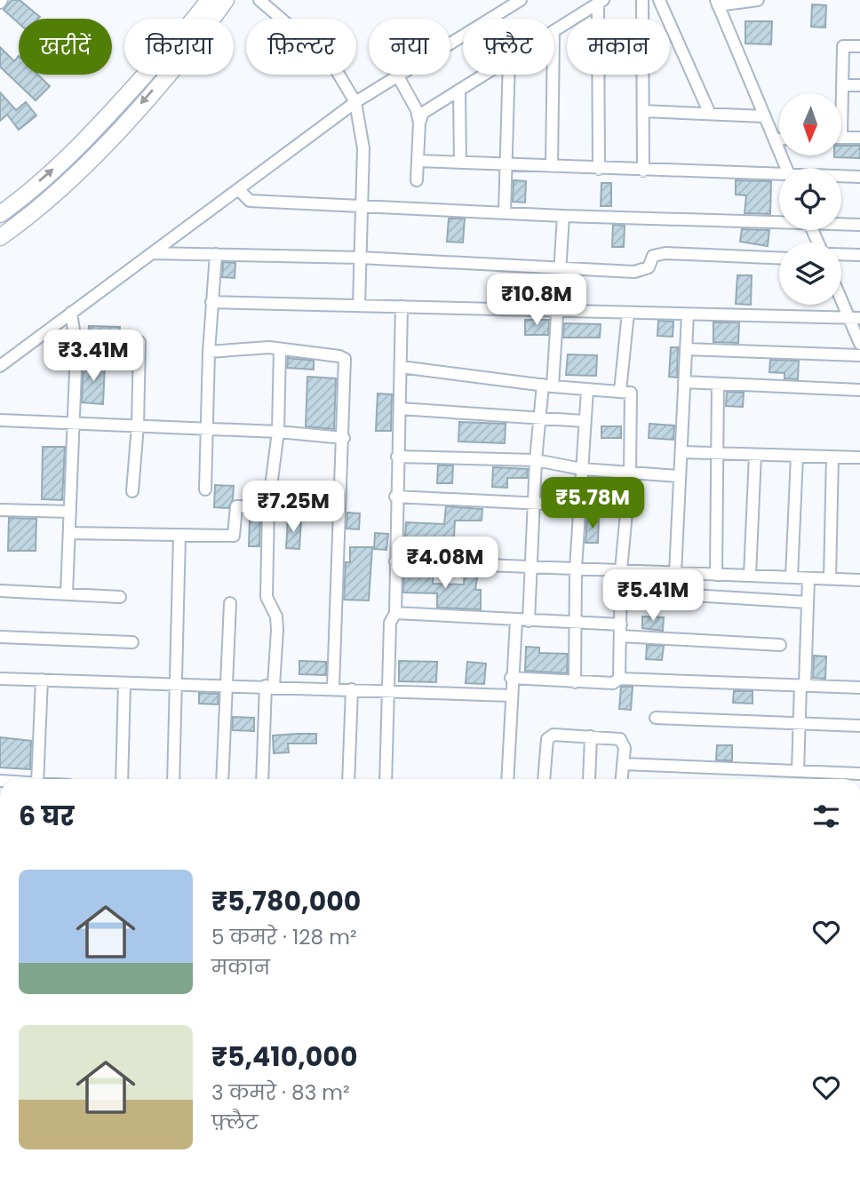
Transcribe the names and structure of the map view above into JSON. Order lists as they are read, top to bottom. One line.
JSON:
{"north":"bottom","page":{"chip":["खरीदें","किराया","फ़िल्टर","नया","फ़्लैट","मकान"],"price":["₹10.8M","₹3.41M","₹5.78M","₹7.25M","₹4.08M","₹5.41M"],"heading":"6 घर","list":[{"name":"₹5,780,000","note":"5 कमरे · 128 m² · मकान"},{"name":"₹5,410,000","note":"3 कमरे · 83 m² · फ़्लैट"}]}}
